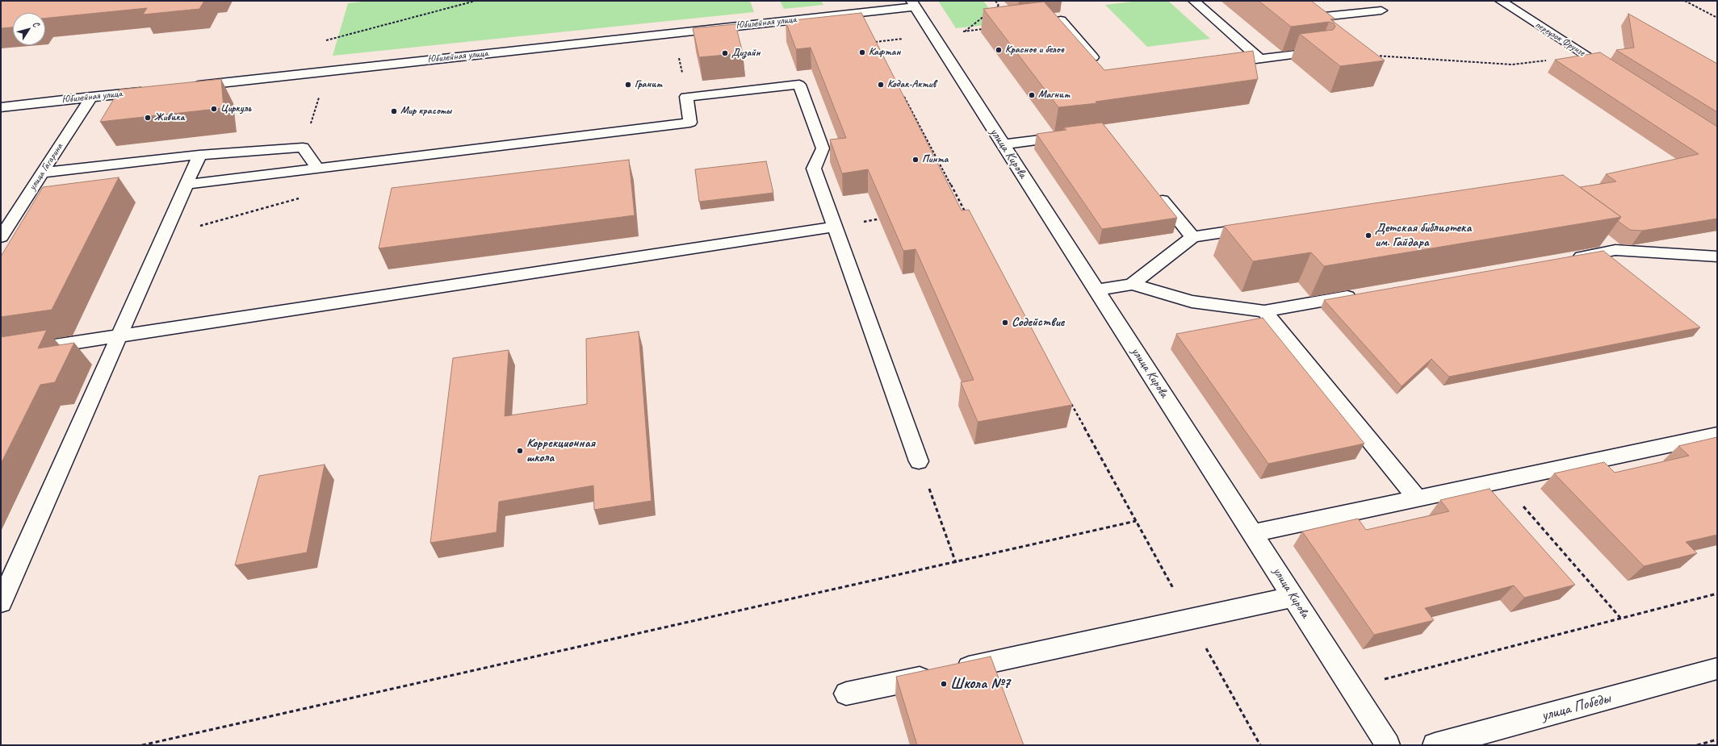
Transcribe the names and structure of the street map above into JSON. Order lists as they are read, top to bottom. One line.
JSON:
{"streets":{"street":["Юбилейная улица","переулок Фрунзе","улица Кирова","улица Гагарина","улица Победы"]},"crossings":[["Юбилейная улица","улица Кирова"],["Юбилейная улица","улица Гагарина"]],"places":["Красное и белое","Кафтан","Дизайн","Гранит","Кодак-Актив","Магнит","Циркуль","Мир красоты","Живика","Пинта","Детская библиотека им. Гайдара","Содействие","Коррекционная школа","Школа №7"],"north":"top right"}
